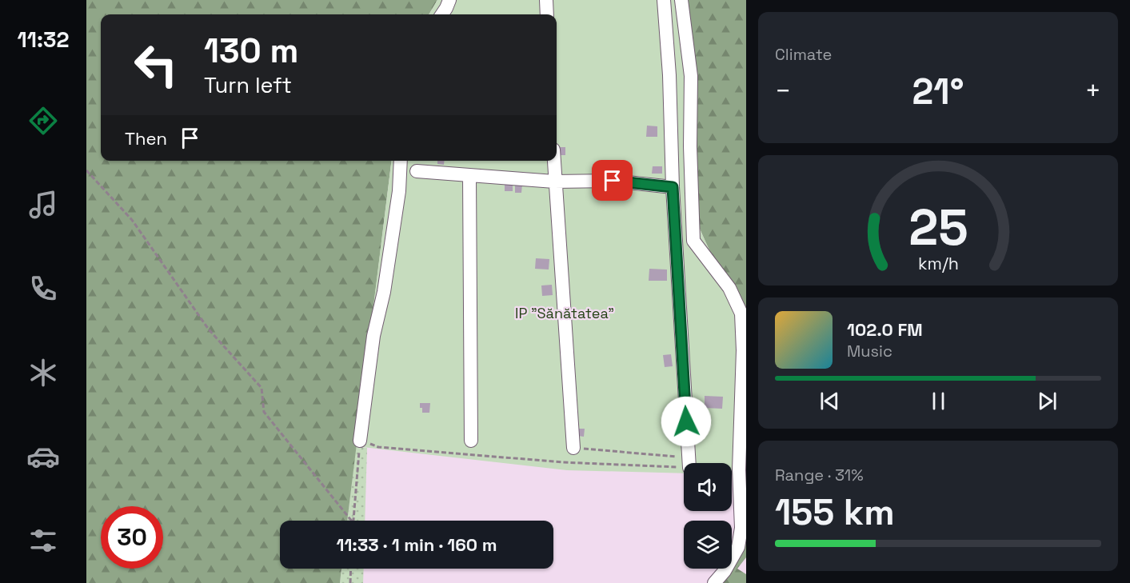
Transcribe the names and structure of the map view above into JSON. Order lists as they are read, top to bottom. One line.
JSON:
{"parks":["IP \"Sănătatea\""],"page":{"tabs":"11:32","tile":["Climate",["Range · 31%","155 km"]],"turn":["130 m","Turn left"],"heat":["−","21°","+"],"then":"Then","song":["102.0 FM","Music"],"limit":"30","trip":"11:33 · 1 min · 160 m","gauge":["25","km/h"]}}
